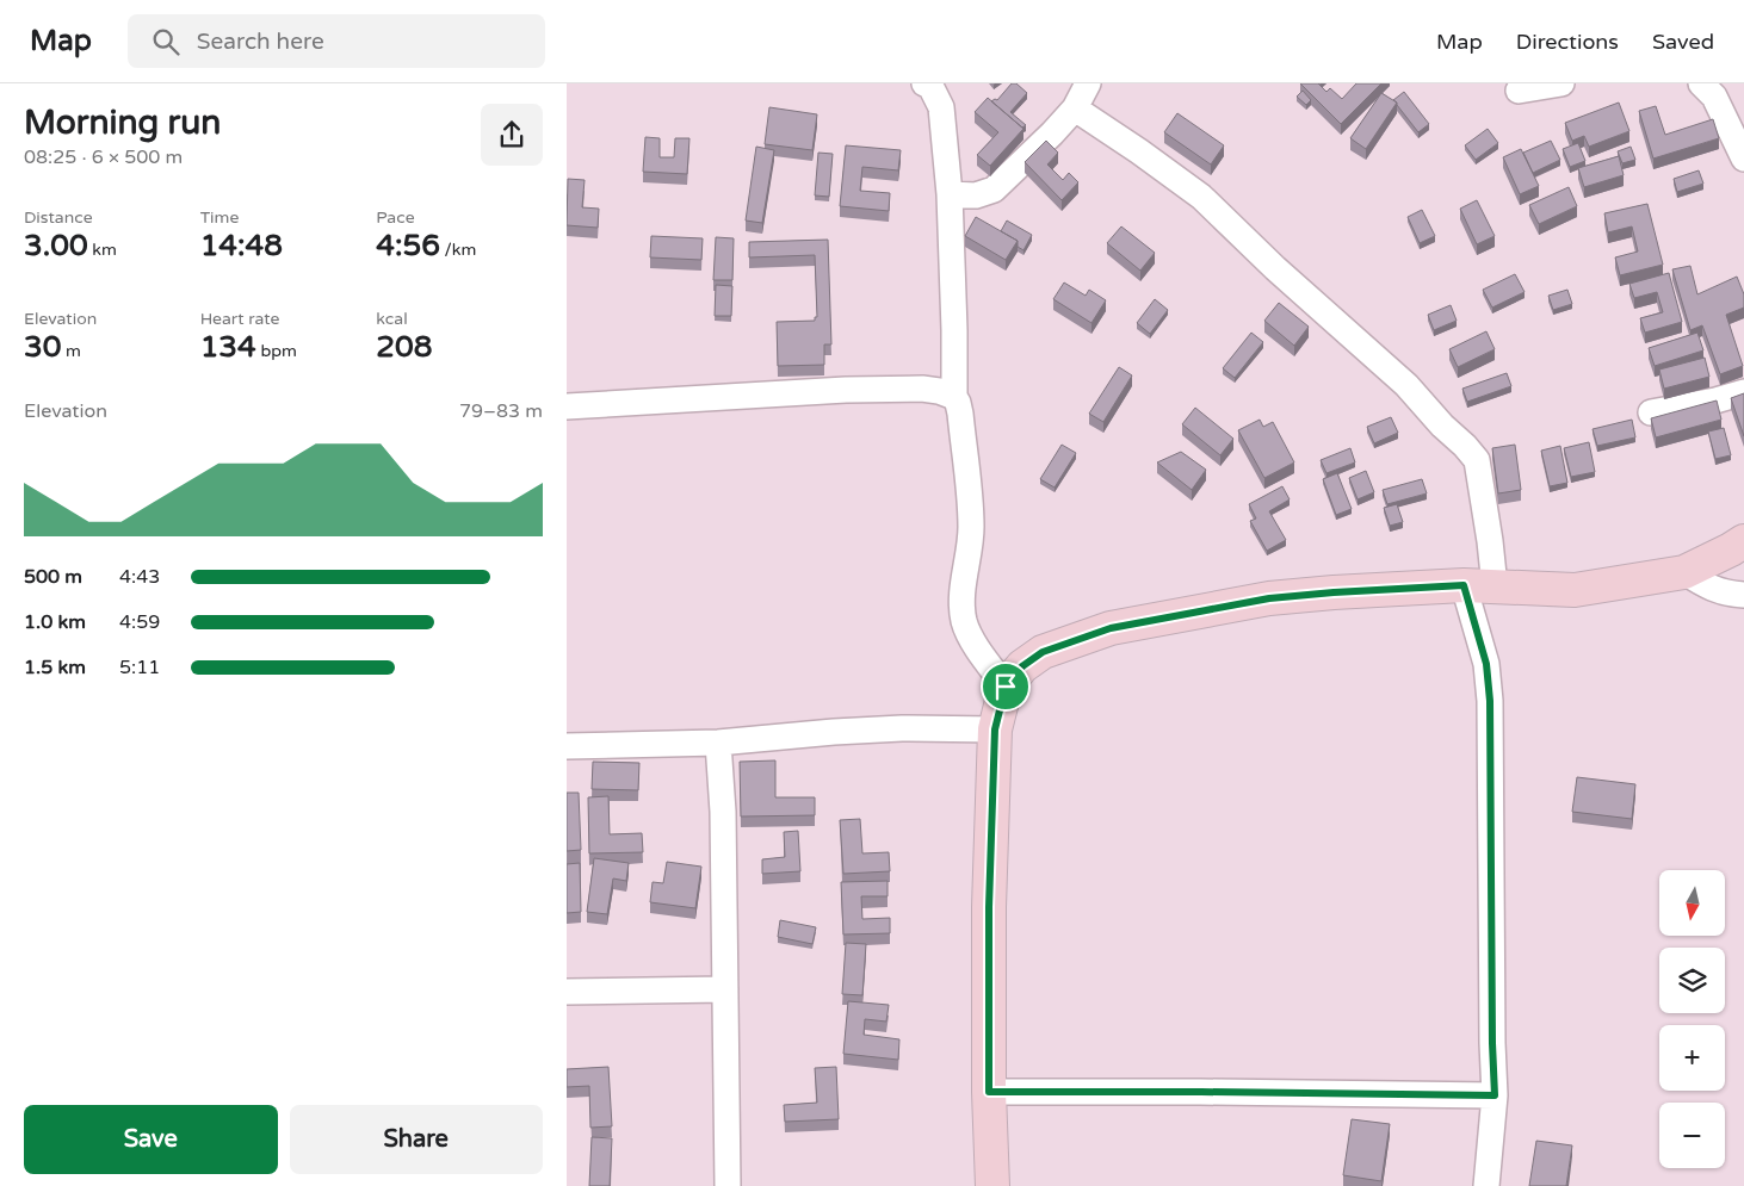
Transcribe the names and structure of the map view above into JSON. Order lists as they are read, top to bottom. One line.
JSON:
{"north":"bottom","page":{"header":"Map","search":"Search here","nav":["Map","Directions","Saved"],"heading":["Morning run","08:25 · 6 × 500 m"],"stats":[["Distance","3.00 km"],["Time","14:48"],["Pace","4:56 /km"],["Elevation","30 m"],["Heart rate","134 bpm"],["kcal","208"]],"chart":["Elevation","79–83 m"],"list":[{"name":"500 m","note":"4:43"},{"name":"1.0 km","note":"4:59"},{"name":"1.5 km","note":"5:11"}],"map_buttons":["+","−"],"buttons":["Save","Share"]}}
